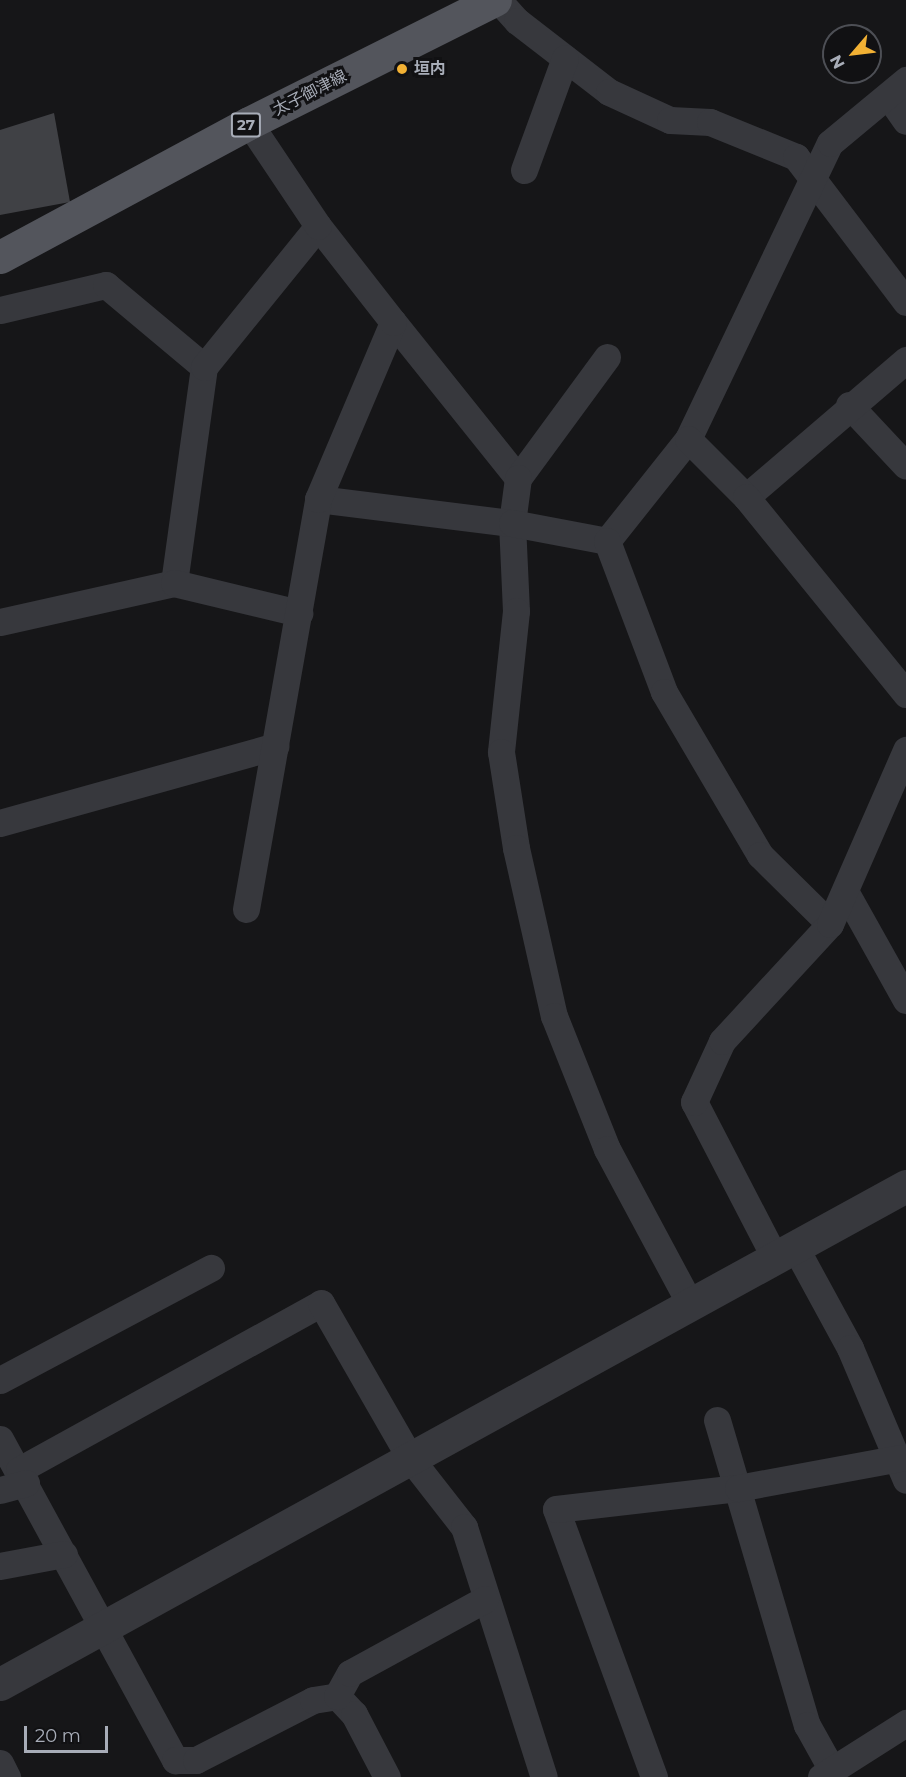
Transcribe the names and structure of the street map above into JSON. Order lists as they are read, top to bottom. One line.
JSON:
{"streets":{"main road":["太子御津線","27"]},"places":["垣内"],"scale_bar":"20 m","north":"bottom left"}
